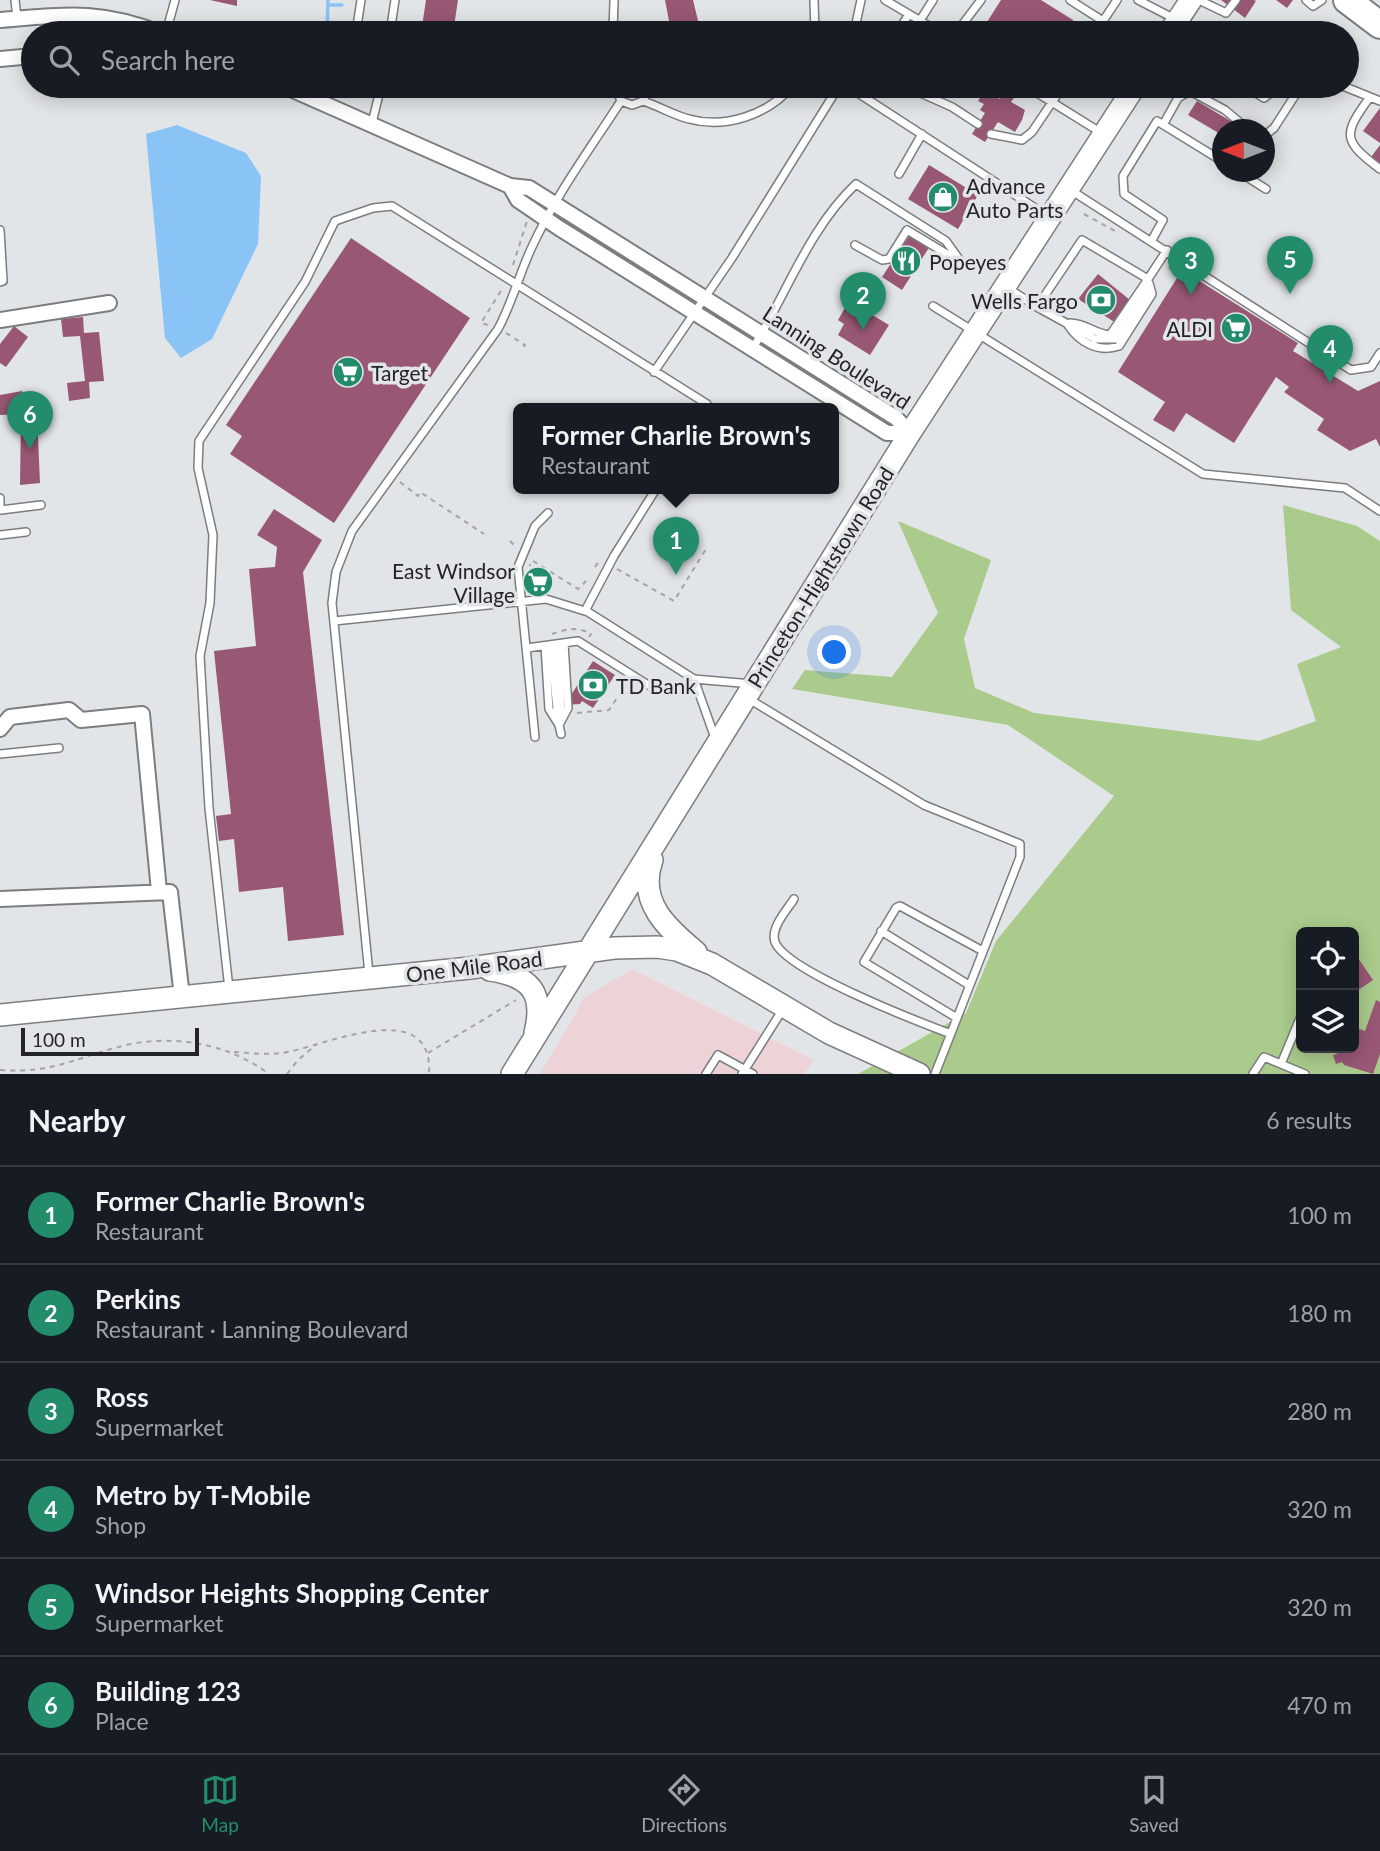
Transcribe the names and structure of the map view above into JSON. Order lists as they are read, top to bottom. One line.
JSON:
{"streets":{"main road":["Princeton-Hightstown Road","One Mile Road"],"street":["Lanning Boulevard"]},"crossings":[["Lanning Boulevard","Princeton-Hightstown Road"],["Princeton-Hightstown Road","One Mile Road"]],"places":{"shop":["Advance Auto Parts"],"restaurant":["Popeyes"],"bank":["Wells Fargo","TD Bank"],"supermarket":["ALDI","Target","East Windsor Village"]},"scale_bar":"100 m","north":"left","page":{"search":"Search here","pins":["5","3","2","4","6","1"],"popup":["Former Charlie Brown's","Restaurant"],"scale":"100 m","heading":["Nearby","6 results"],"list":[{"mark":"1","name":"Former Charlie Brown's","note":"Restaurant","value":"100 m"},{"mark":"2","name":"Perkins","note":"Restaurant · Lanning Boulevard","value":"180 m"},{"mark":"3","name":"Ross","note":"Supermarket","value":"280 m"},{"mark":"4","name":"Metro by T-Mobile","note":"Shop","value":"320 m"},{"mark":"5","name":"Windsor Heights Shopping Center","note":"Supermarket","value":"320 m"},{"mark":"6","name":"Building 123","note":"Place","value":"470 m"}],"nav":["Map","Directions","Saved"]}}
